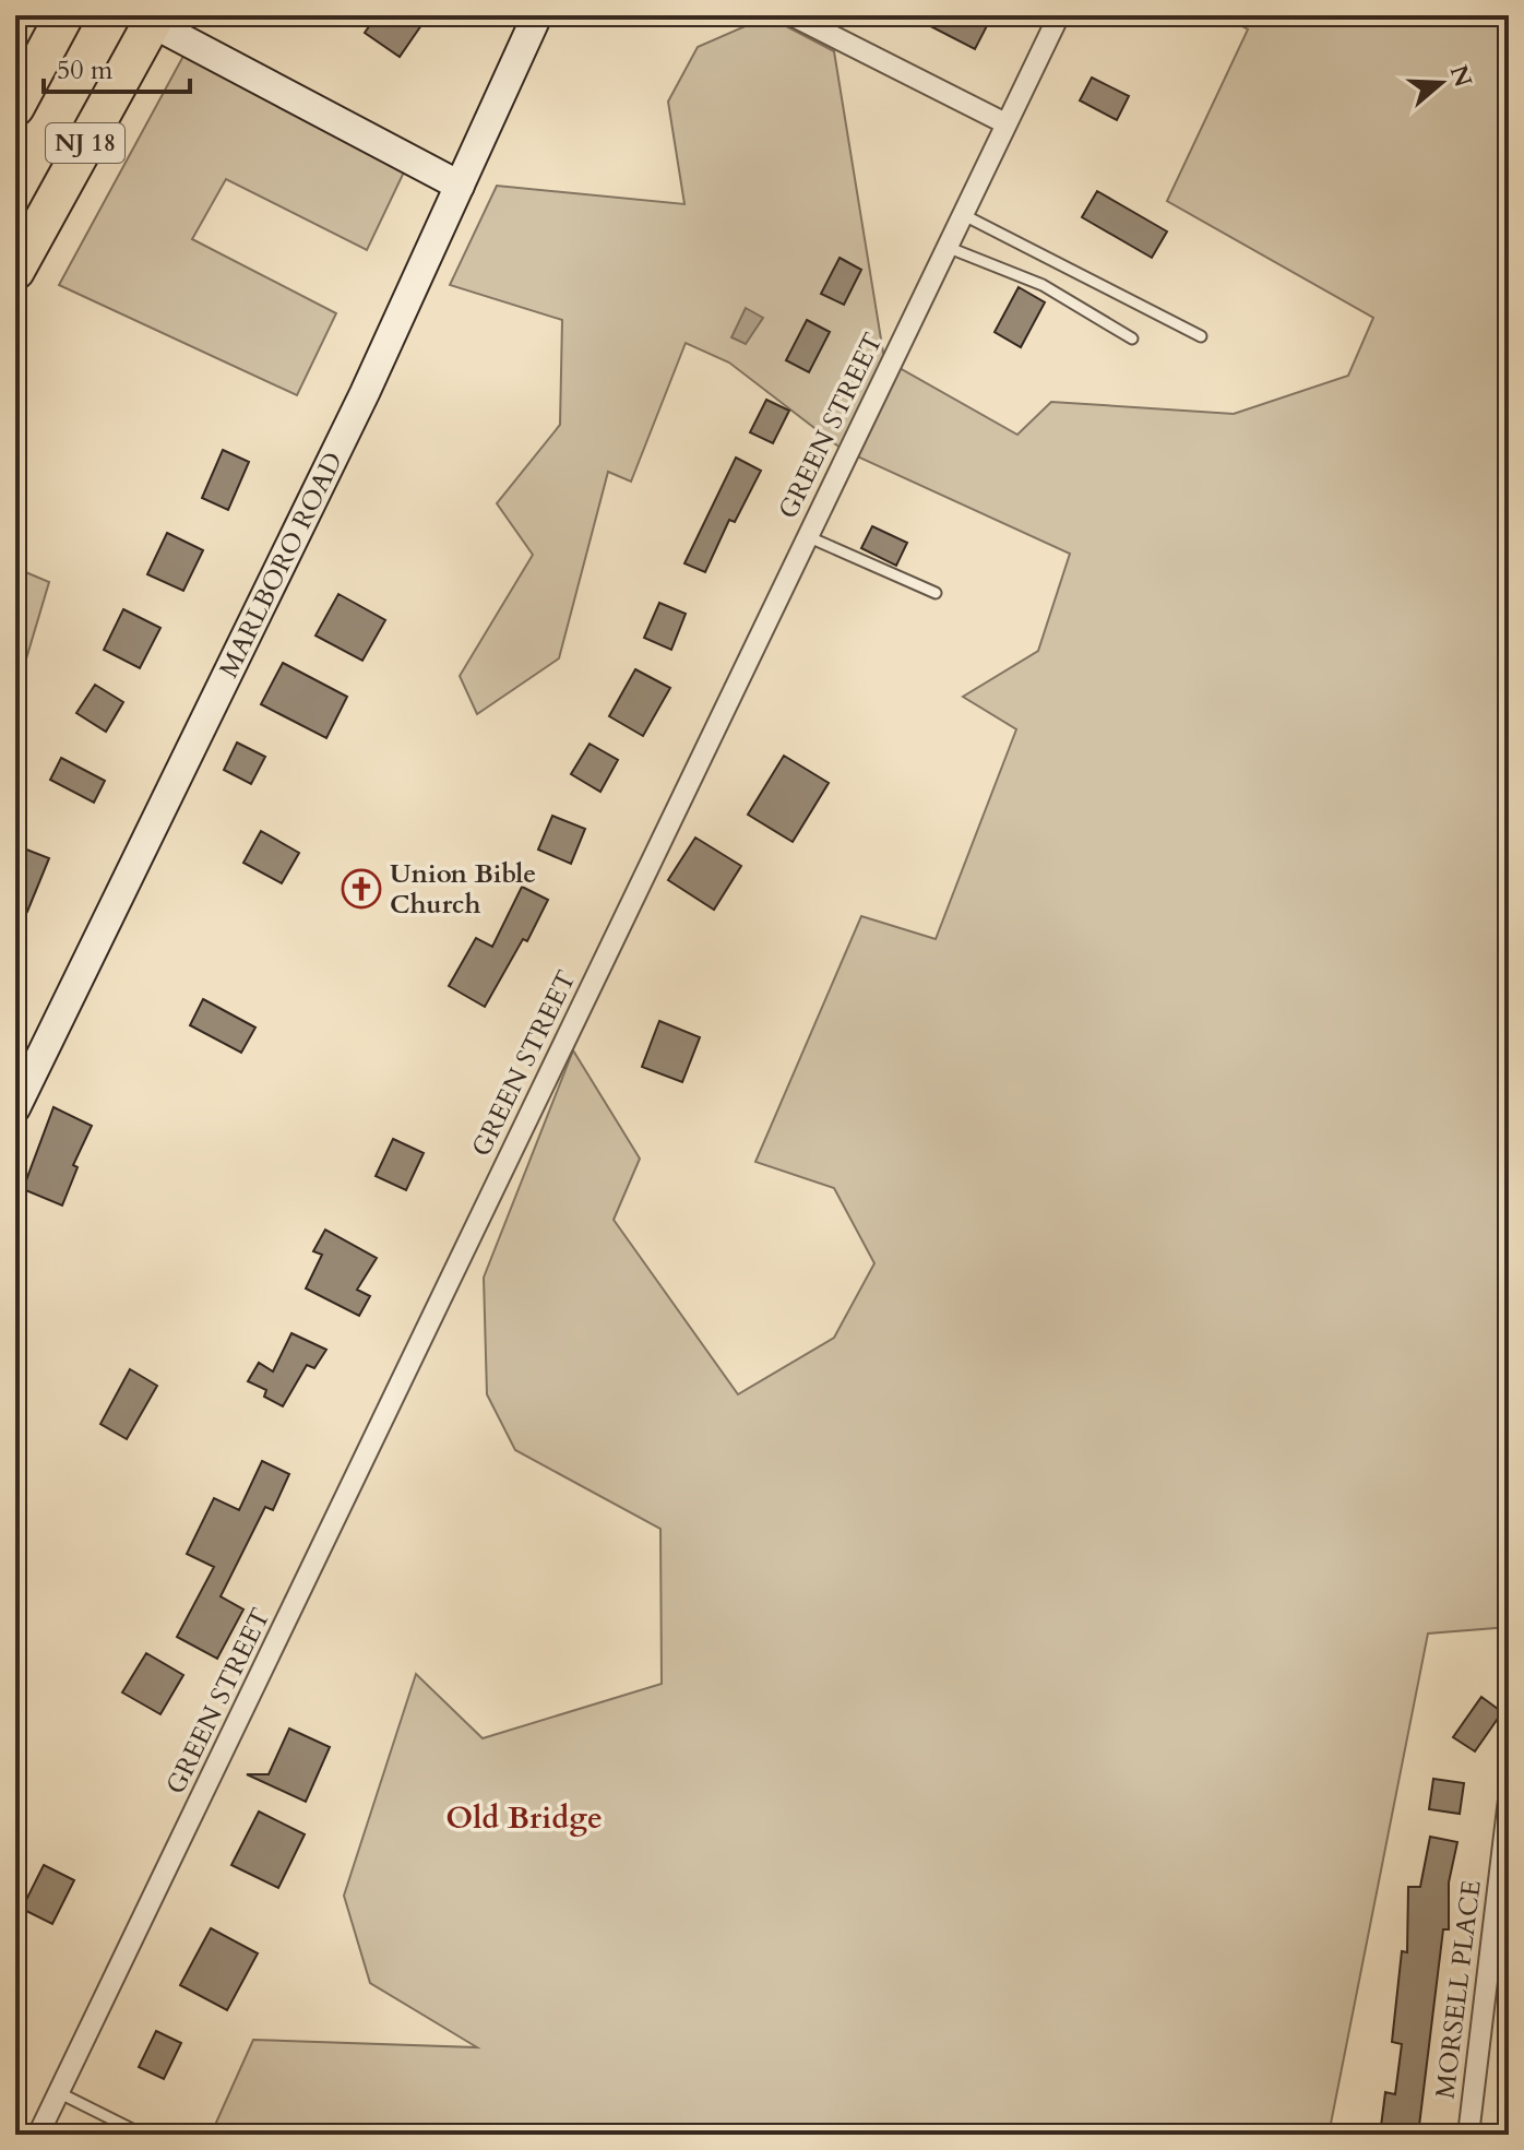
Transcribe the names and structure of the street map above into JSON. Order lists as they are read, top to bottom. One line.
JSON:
{"streets":{"highway":["NJ 18"],"street":["GREEN STREET","MARLBORO ROAD","MORSELL PLACE"]},"districts":["Old Bridge"],"places":{"church":["Union Bible Church"]},"scale_bar":"50 m","north":"right"}
